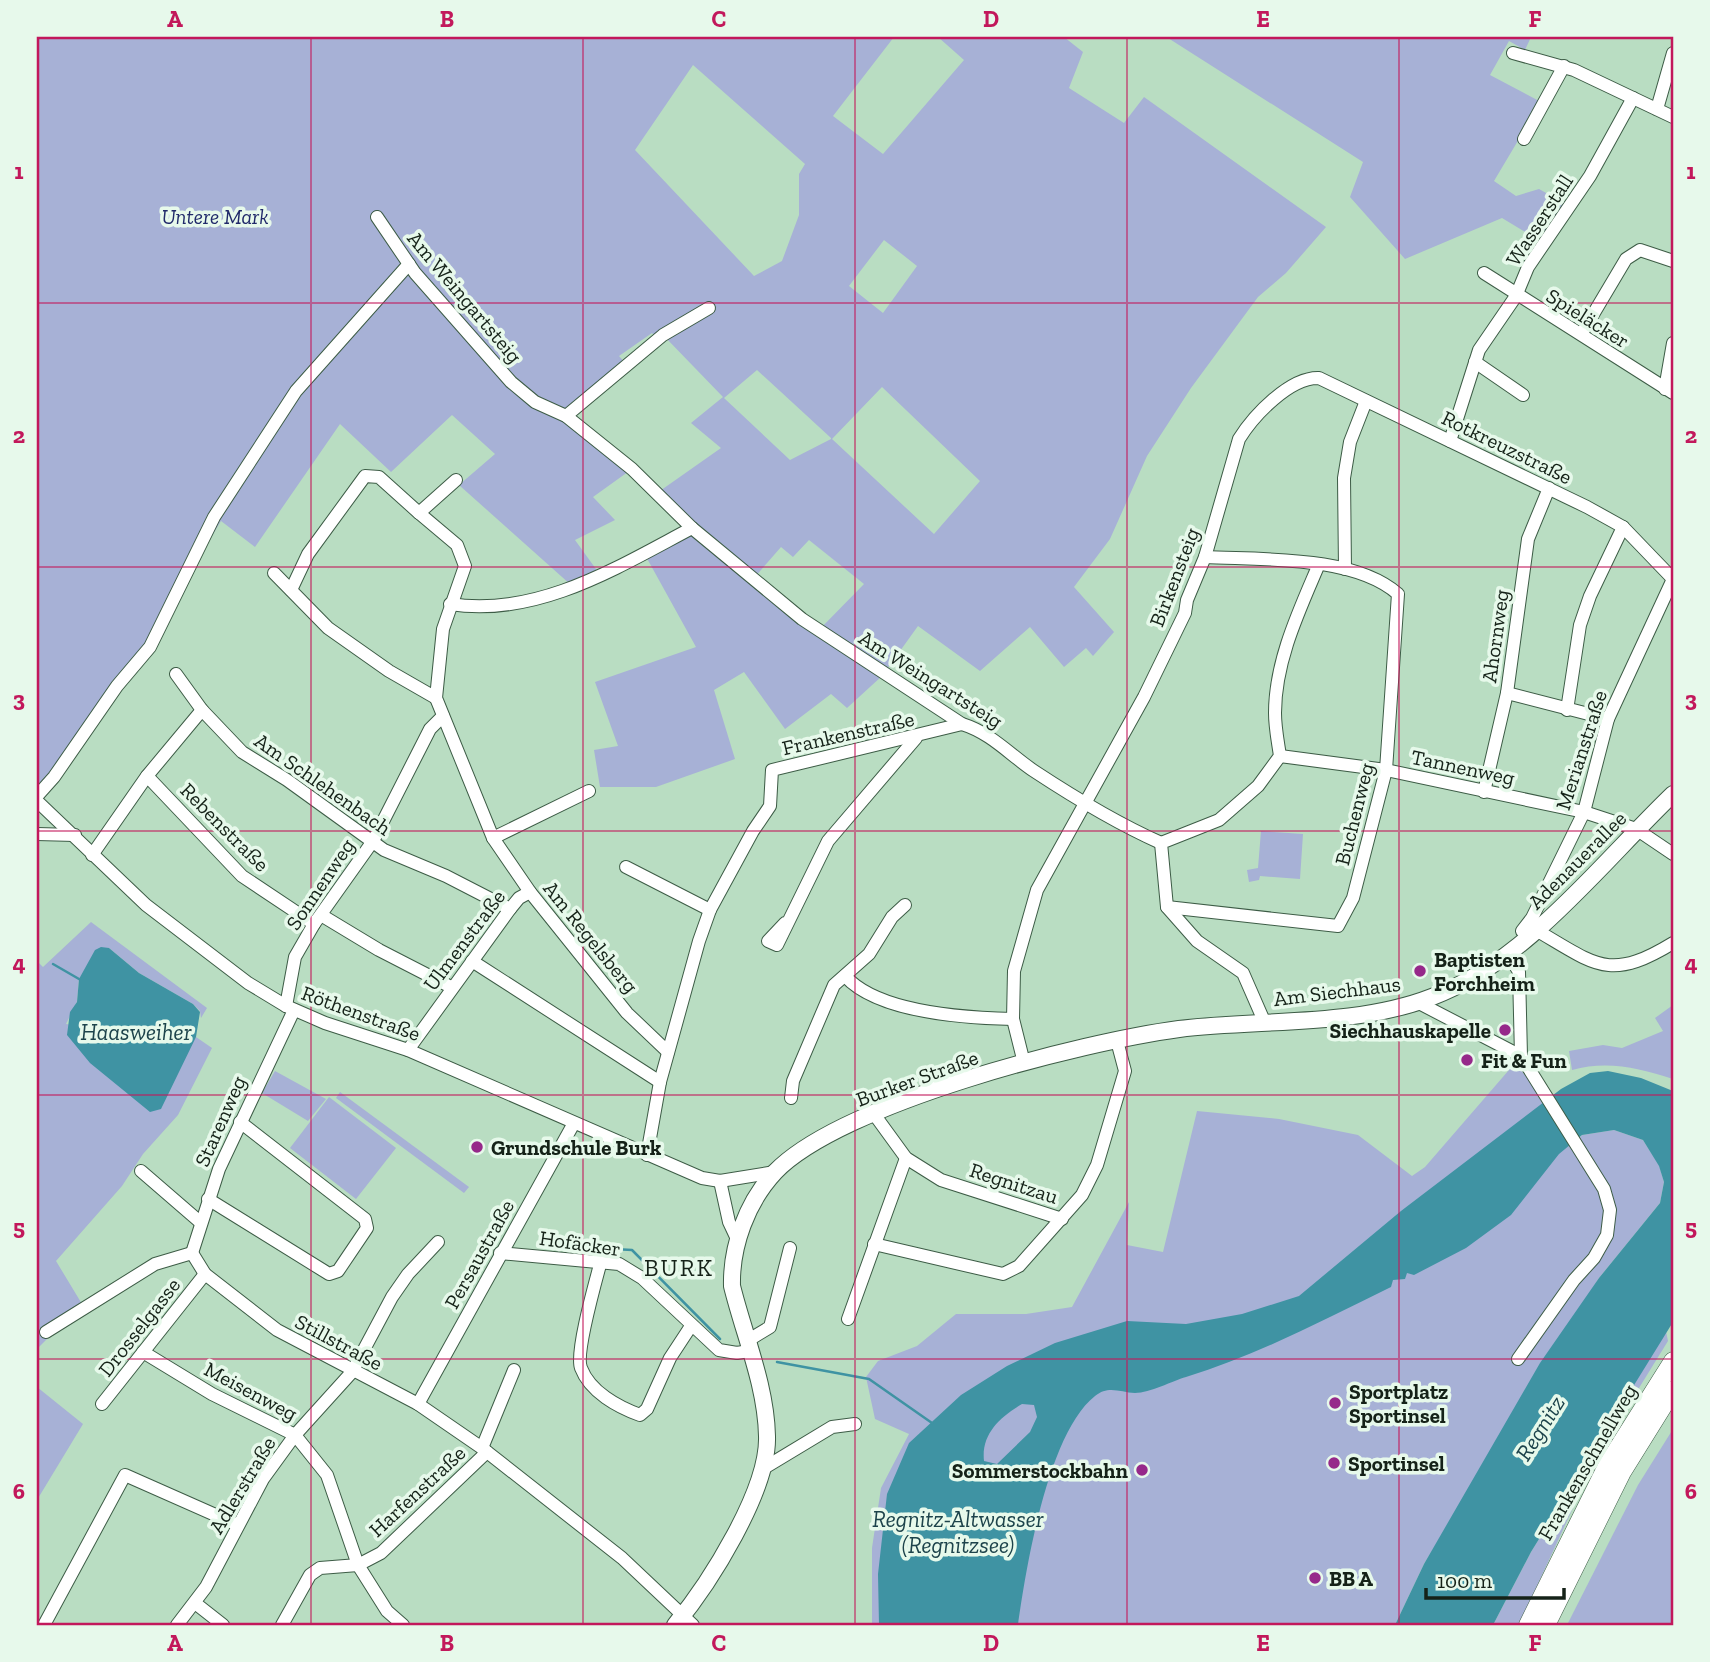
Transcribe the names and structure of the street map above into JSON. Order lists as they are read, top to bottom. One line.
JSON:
{"streets":{"highway":["Frankenschnellweg"],"main road":["Adenauerallee","Am Siechhaus","Burker Straße"],"street":["Wasserstall","Am Weingartsteig","Spieläcker","Rotkreuzstraße","Birkensteig","Ahornweg","Frankenstraße","Merianstraße","Tannenweg","Am Schlehenbach","Buchenweg","Rebenstraße","Sonnenweg","Am Regelsberg","Ulmenstraße","Röthenstraße","Starenweg","Regnitzau","Hofäcker","Persaustraße","Drosselgasse","Stillstraße","Meisenweg","Adlerstraße","Harfenstraße"]},"crossings":[["Wasserstall","Spieläcker"],["Wasserstall","Rotkreuzstraße"],["Am Weingartsteig","Birkensteig"],["Am Weingartsteig","Frankenstraße"],["Rotkreuzstraße","Birkensteig"],["Rotkreuzstraße","Ahornweg"],["Rotkreuzstraße","Merianstraße"],["Birkensteig","Burker Straße"],["Ahornweg","Tannenweg"],["Frankenstraße","Am Regelsberg"],["Frankenstraße","Röthenstraße"],["Merianstraße","Tannenweg"],["Merianstraße","Adenauerallee"],["Tannenweg","Buchenweg"],["Tannenweg","Adenauerallee"],["Am Schlehenbach","Sonnenweg"],["Am Schlehenbach","Ulmenstraße"],["Rebenstraße","Sonnenweg"],["Rebenstraße","Ulmenstraße"],["Adenauerallee","Am Siechhaus"],["Sonnenweg","Am Regelsberg"],["Sonnenweg","Röthenstraße"],["Sonnenweg","Starenweg"],["Am Regelsberg","Ulmenstraße"],["Ulmenstraße","Röthenstraße"],["Am Siechhaus","Burker Straße"],["Röthenstraße","Burker Straße"],["Röthenstraße","Starenweg"],["Röthenstraße","Persaustraße"],["Burker Straße","Regnitzau"],["Burker Straße","Hofäcker"],["Burker Straße","Stillstraße"],["Starenweg","Stillstraße"],["Hofäcker","Persaustraße"],["Persaustraße","Stillstraße"],["Drosselgasse","Stillstraße"],["Drosselgasse","Meisenweg"],["Stillstraße","Adlerstraße"],["Stillstraße","Harfenstraße"],["Meisenweg","Adlerstraße"],["Meisenweg","Harfenstraße"]],"districts":["BURK"],"water":["Haasweiher","Regnitz","Regnitz-Altwasser (Regnitzsee)"],"parks":["Untere Mark"],"places":["Baptisten Forchheim","Siechhauskapelle","Fit & Fun","Grundschule Burk","Sportplatz Sportinsel","Sportinsel","Sommerstockbahn","BB A"],"scale_bar":"100 m","grid":{"columns":["A","B","C","D","E","F"],"rows":["1","2","3","4","5","6"]}}
